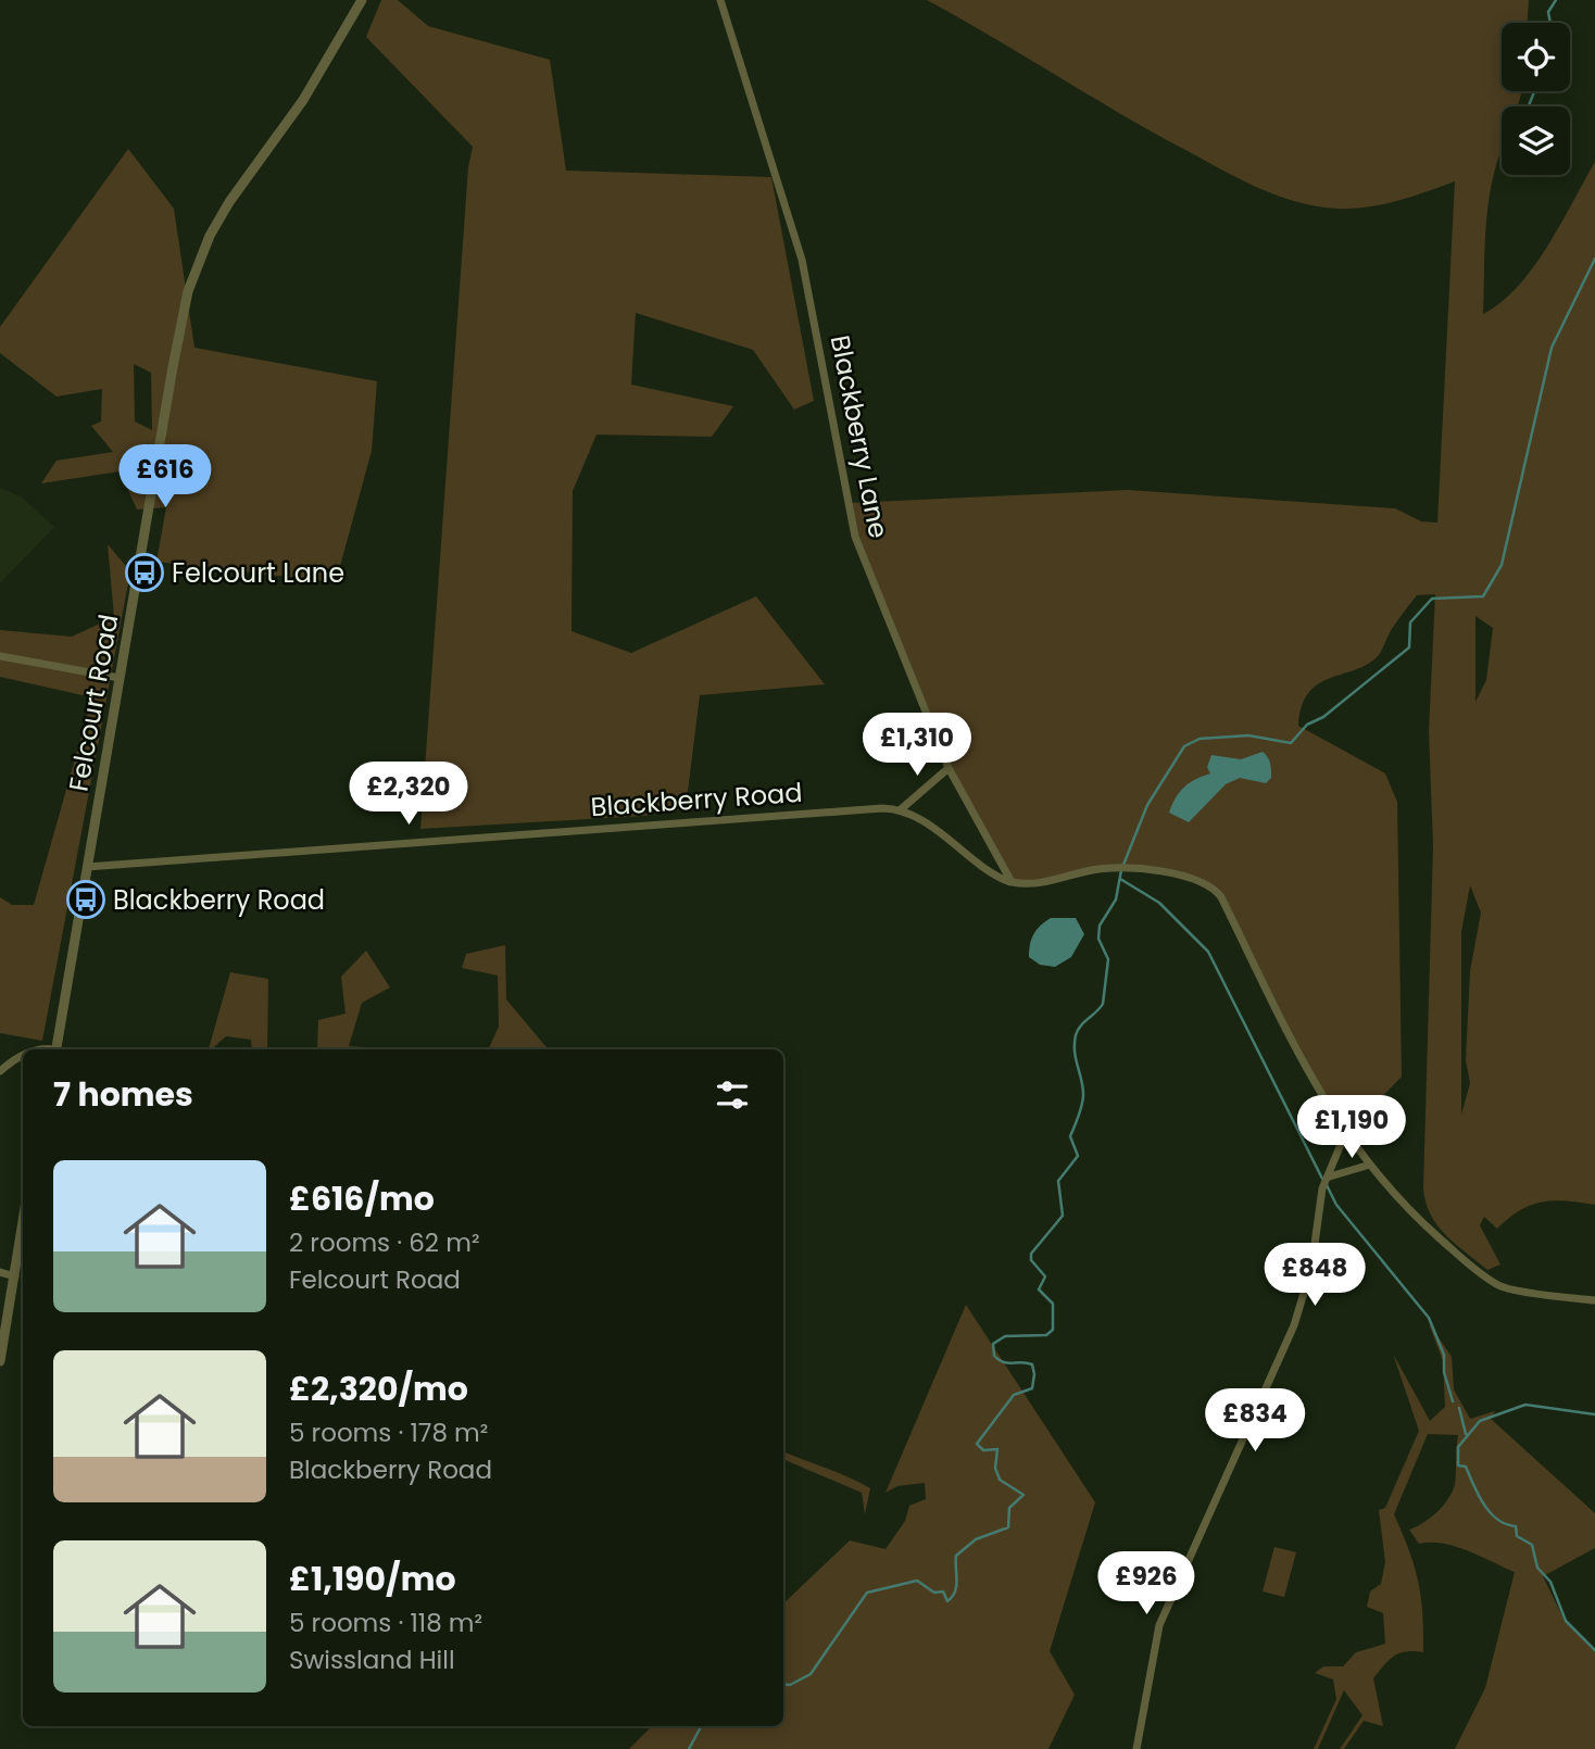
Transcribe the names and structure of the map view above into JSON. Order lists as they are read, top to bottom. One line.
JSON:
{"streets":{"street":["Blackberry Lane","Felcourt Road","Blackberry Road"]},"crossings":[["Blackberry Lane","Blackberry Road"],["Felcourt Road","Blackberry Road"]],"places":{"bus stop":["Felcourt Lane","Blackberry Road"]},"page":{"price":["£616","£1,310","£2,320","£1,190","£848","£834","£926"],"heading":"7 homes","list":[{"name":"£616/mo","note":"2 rooms · 62 m² · Felcourt Road"},{"name":"£2,320/mo","note":"5 rooms · 178 m² · Blackberry Road"},{"name":"£1,190/mo","note":"5 rooms · 118 m² · Swissland Hill"}]}}
